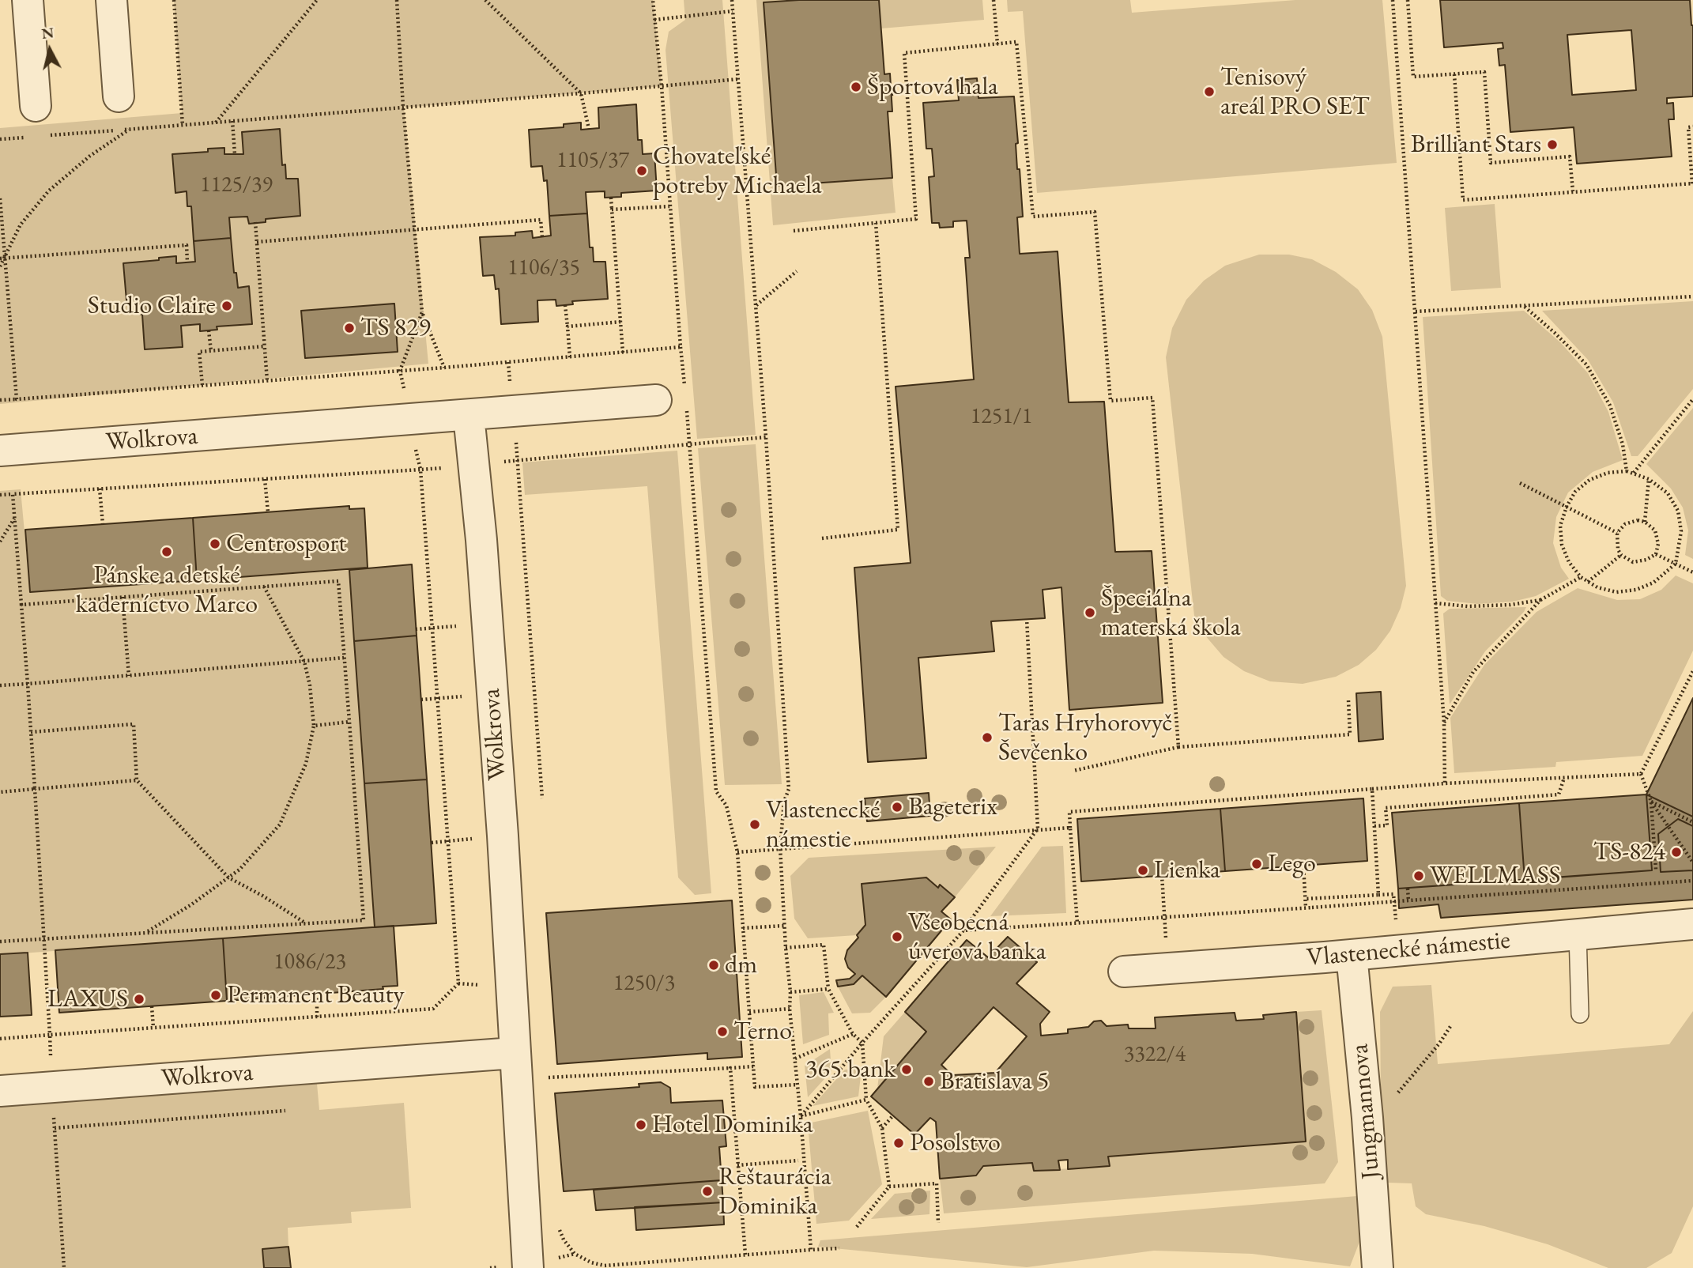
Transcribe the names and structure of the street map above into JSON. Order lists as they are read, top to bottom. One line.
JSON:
{"streets":{"street":["Wolkrova","Vlastenecké námestie","Jungmannova"]},"crossings":[["Vlastenecké námestie","Jungmannova"]],"places":["Športová hala","Tenisový areál PRO SET","Brilliant Stars","Chovateľské potreby Michaela","Studio Claire","TS 829","Centrosport","Pánske a detské kaderníctvo Marco","Špeciálna materská škola","Taras Hryhorovyč Ševčenko","Bageterix","Vlastenecké námestie","TS-824","Lego","Lienka","WELLMASS","Všeobecná úverová banka","dm","Permanent Beauty","LAXUS","Terno","365.bank","Bratislava 5","Hotel Dominika","Posolstvo","Reštaurácia Dominika"],"house_numbers":["1105/37","1125/39","1106/35","1251/1","1086/23","1250/3","3322/4"],"north":"top"}
